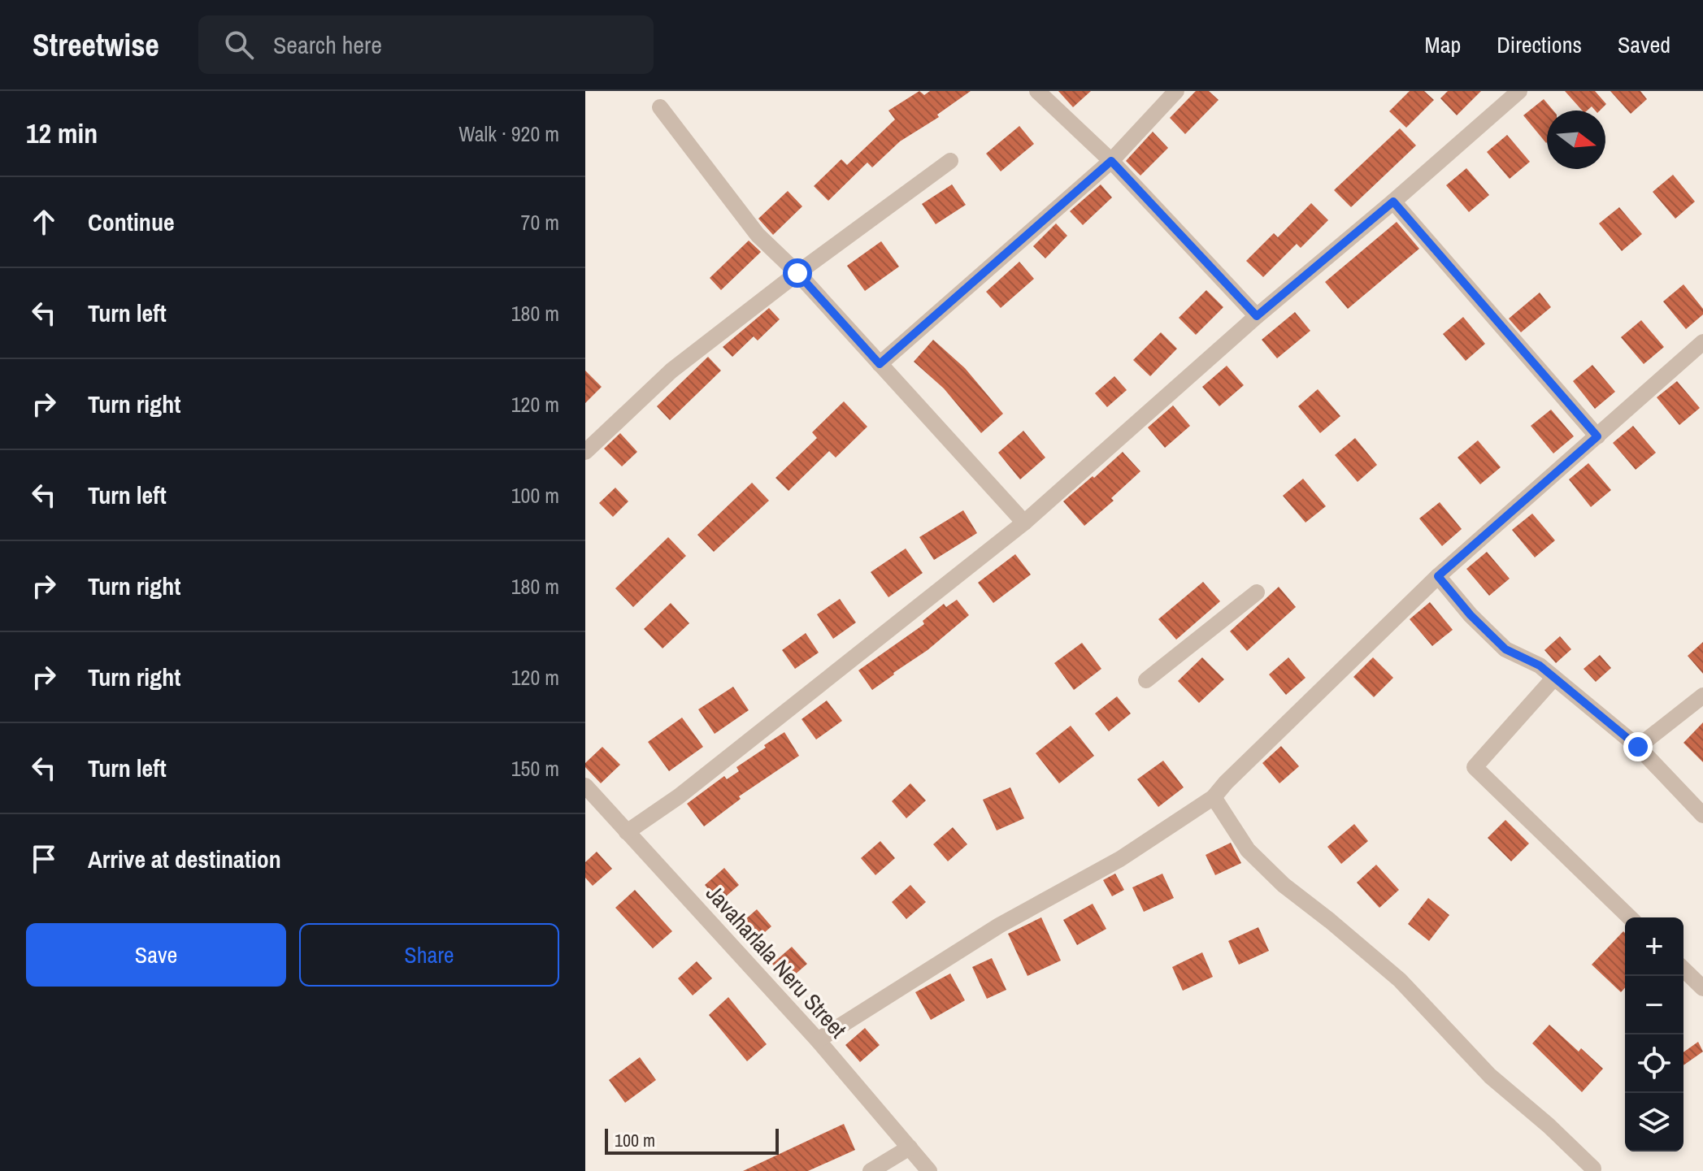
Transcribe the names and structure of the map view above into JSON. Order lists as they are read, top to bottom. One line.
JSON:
{"streets":{"street":["Javaharlala Neru Street"]},"scale_bar":"100 m","north":"right","page":{"header":"Streetwise","search":"Search here","nav":["Map","Directions","Saved"],"heading":["12 min","Walk · 920 m"],"list":[["Continue","70 m"],["Turn left","180 m"],["Turn right","120 m"],["Turn left","100 m"],["Turn right","180 m"],["Turn right","120 m"],["Turn left","150 m"],"Arrive at destination"],"buttons":["Save","Share"],"map_buttons":["+","−"],"scale":"100 m"}}
